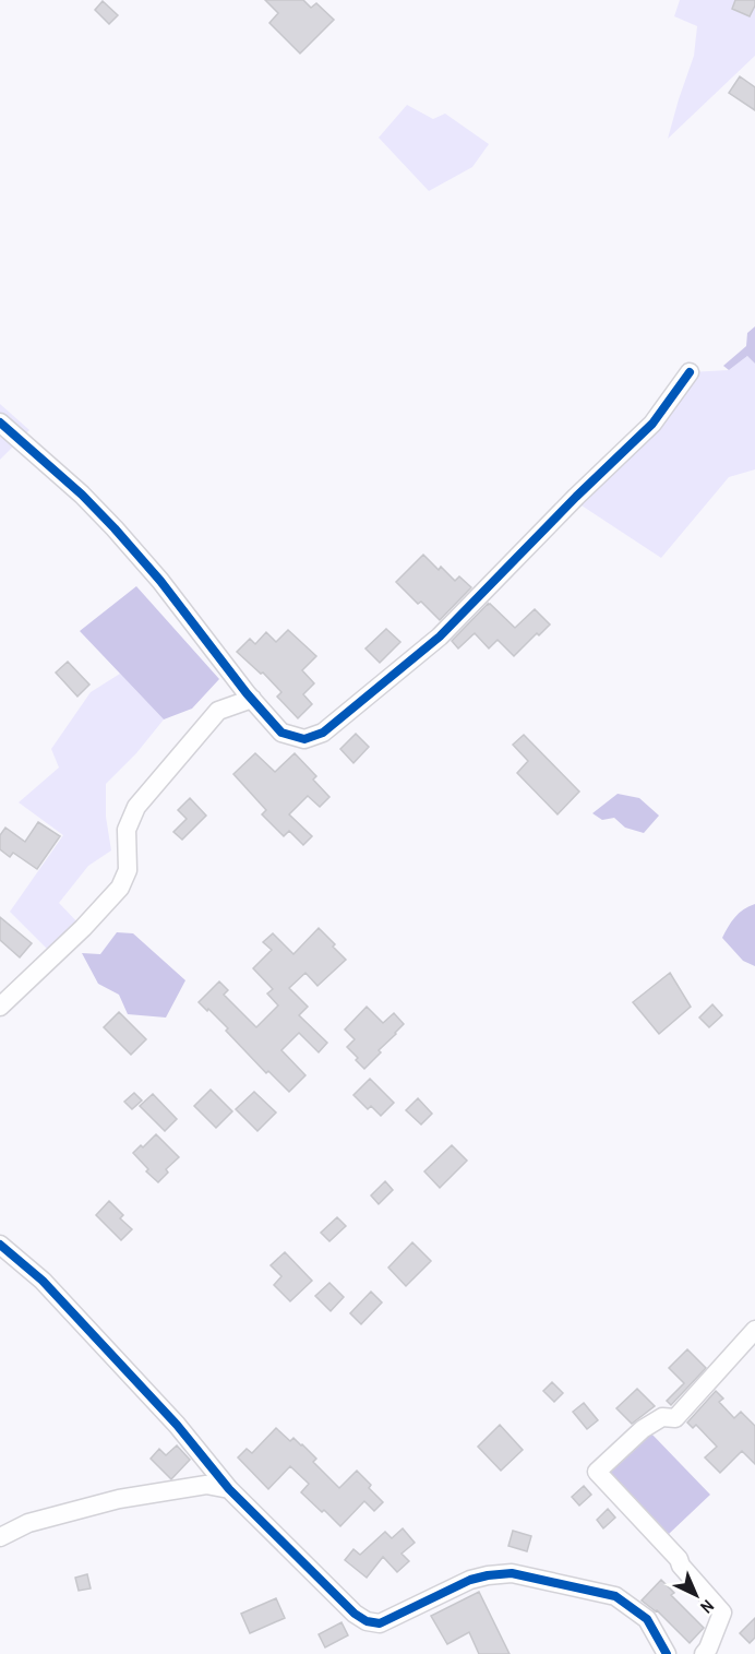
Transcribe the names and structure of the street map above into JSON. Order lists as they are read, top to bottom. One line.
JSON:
{"north":"bottom right"}
